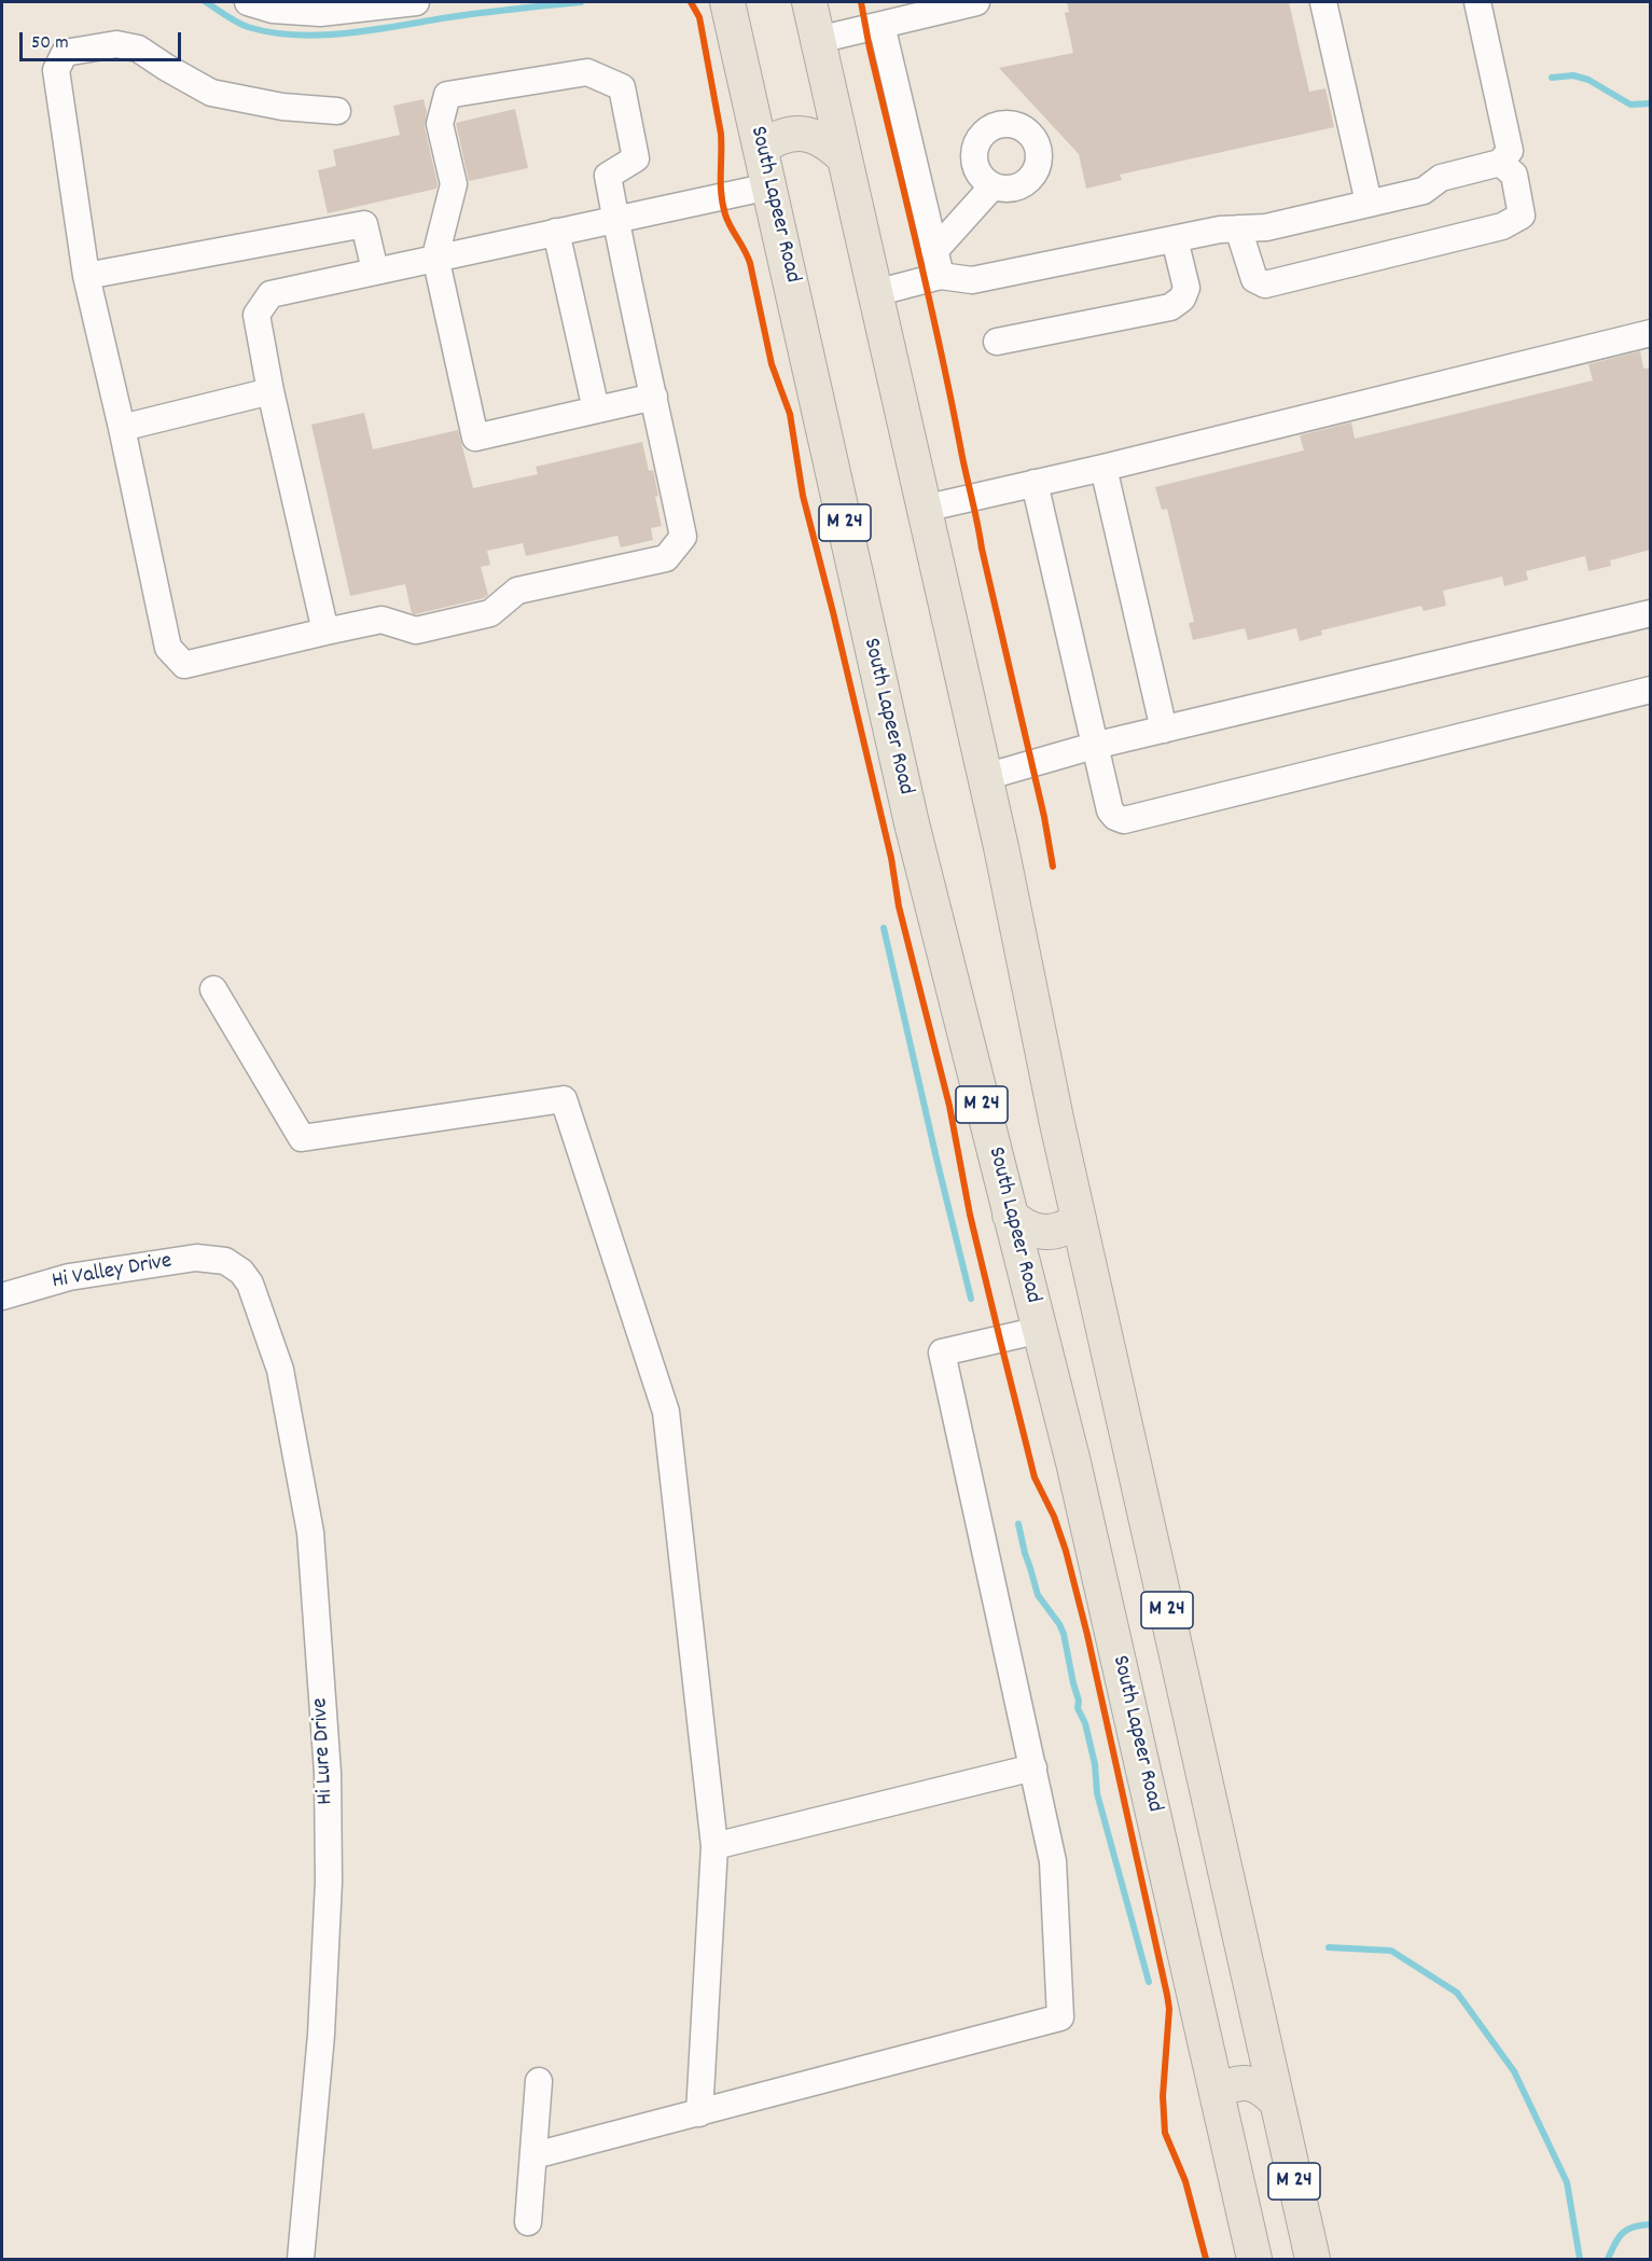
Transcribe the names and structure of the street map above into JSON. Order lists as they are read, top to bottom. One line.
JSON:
{"streets":{"main road":["South Lapeer Road","M 24"],"street":["Hi Valley Drive","Hi Lure Drive"]},"crossings":[["Hi Valley Drive","Hi Lure Drive"]],"scale_bar":"50 m"}
